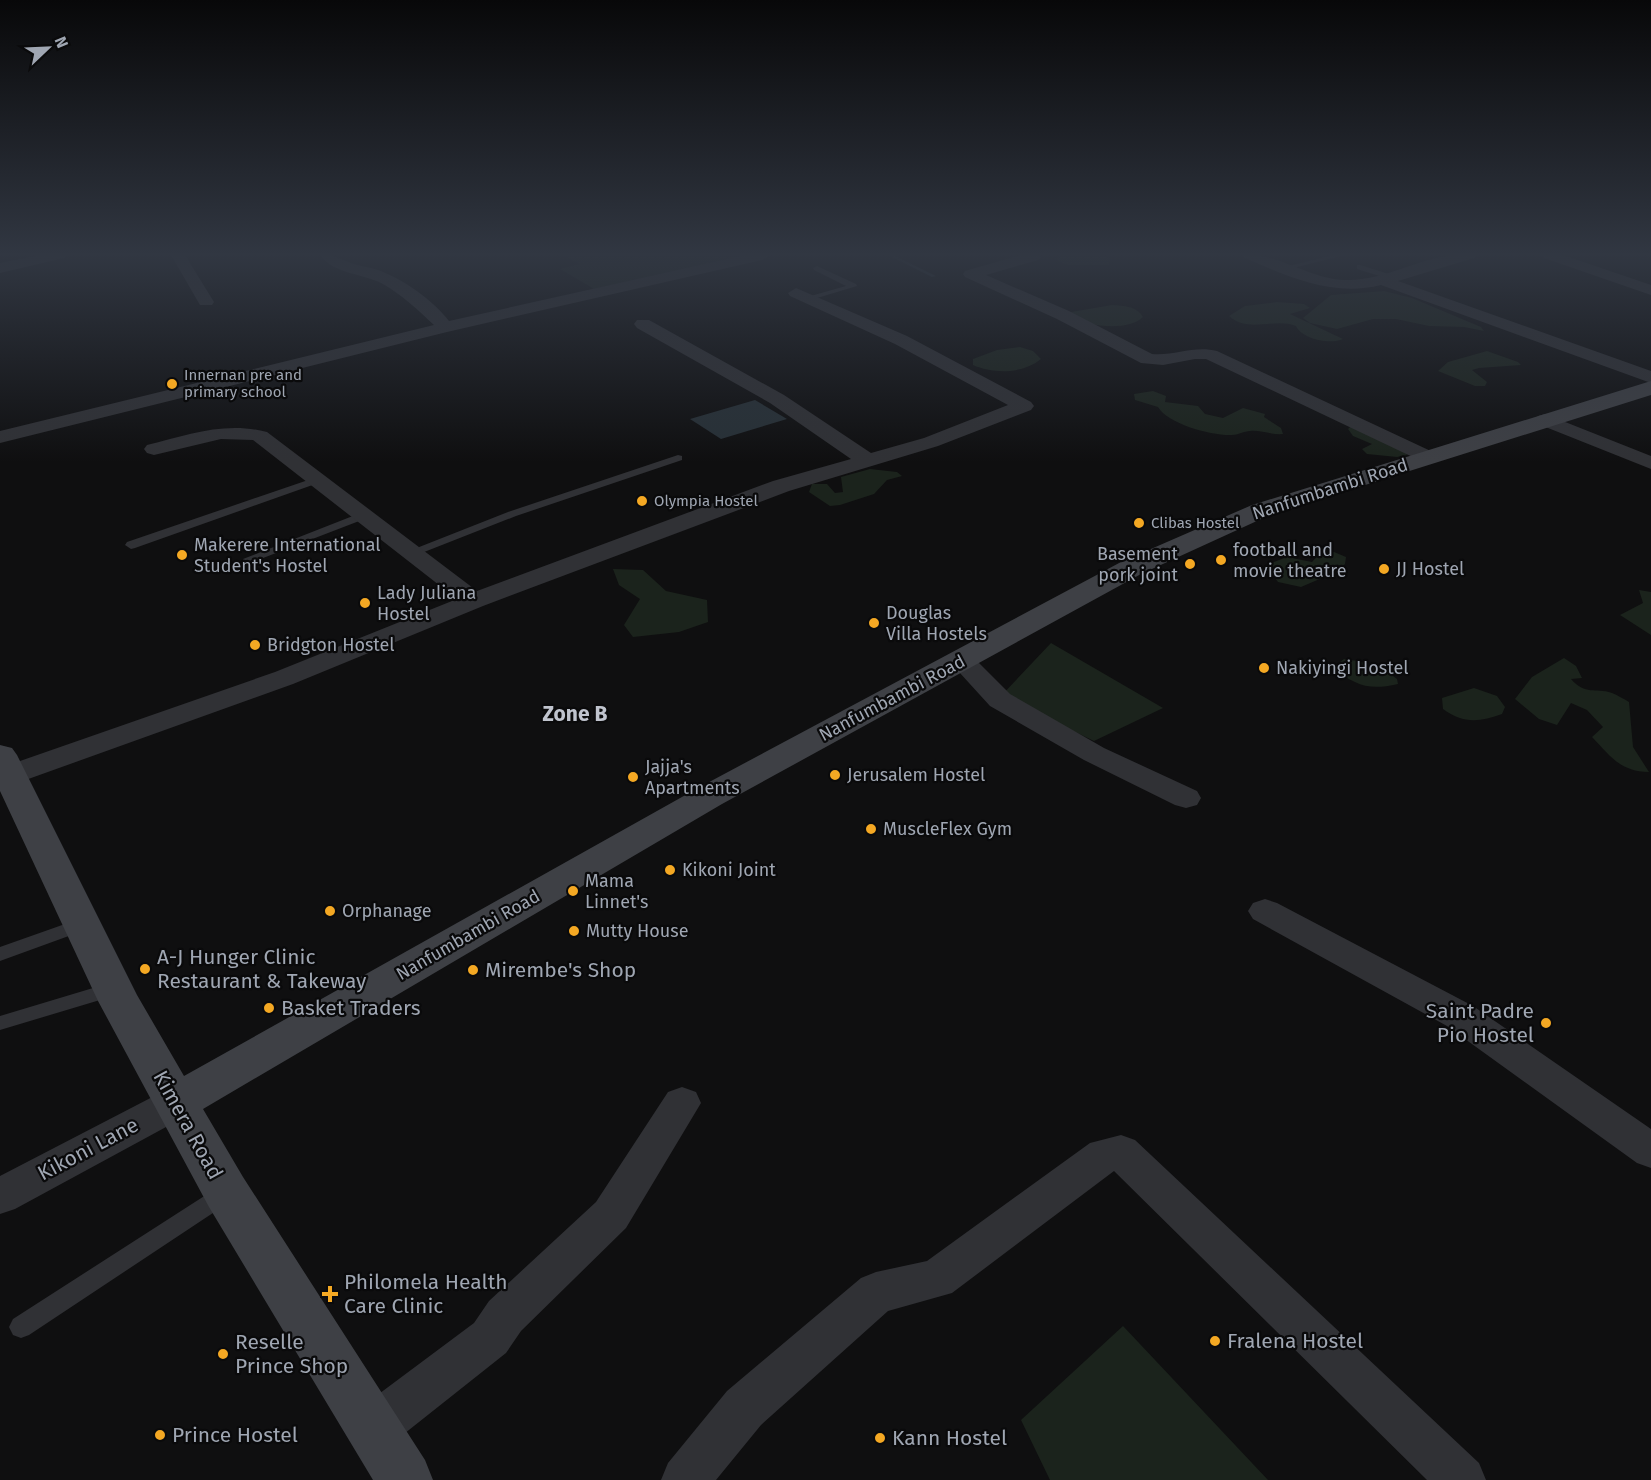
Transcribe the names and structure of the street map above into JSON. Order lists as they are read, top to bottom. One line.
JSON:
{"streets":{"street":["Nanfumbambi Road","Kimera Road","Kikoni Lane"]},"crossings":[["Nanfumbambi Road","Kimera Road"],["Nanfumbambi Road","Kikoni Lane"],["Kimera Road","Kikoni Lane"]],"districts":["Zone B"],"places":{"other":["Innernan pre and primary school","Olympia Hostel","Clibas Hostel","Makerere International Student's Hostel","football and movie theatre","Basement pork joint","JJ Hostel","Lady Juliana Hostel","Douglas Villa Hostels","Bridgton Hostel","Nakiyingi Hostel","Jerusalem Hostel","Jajja's Apartments","MuscleFlex Gym","Kikoni Joint","Mama Linnet's","Orphanage","Mutty House","A-J Hunger Clinic Restaurant & Takeway","Mirembe's Shop","Basket Traders","Saint Padre Pio Hostel","Fralena Hostel","Reselle Prince Shop","Prince Hostel","Kann Hostel"],"health":["Philomela Health Care Clinic"]},"north":"top right"}
